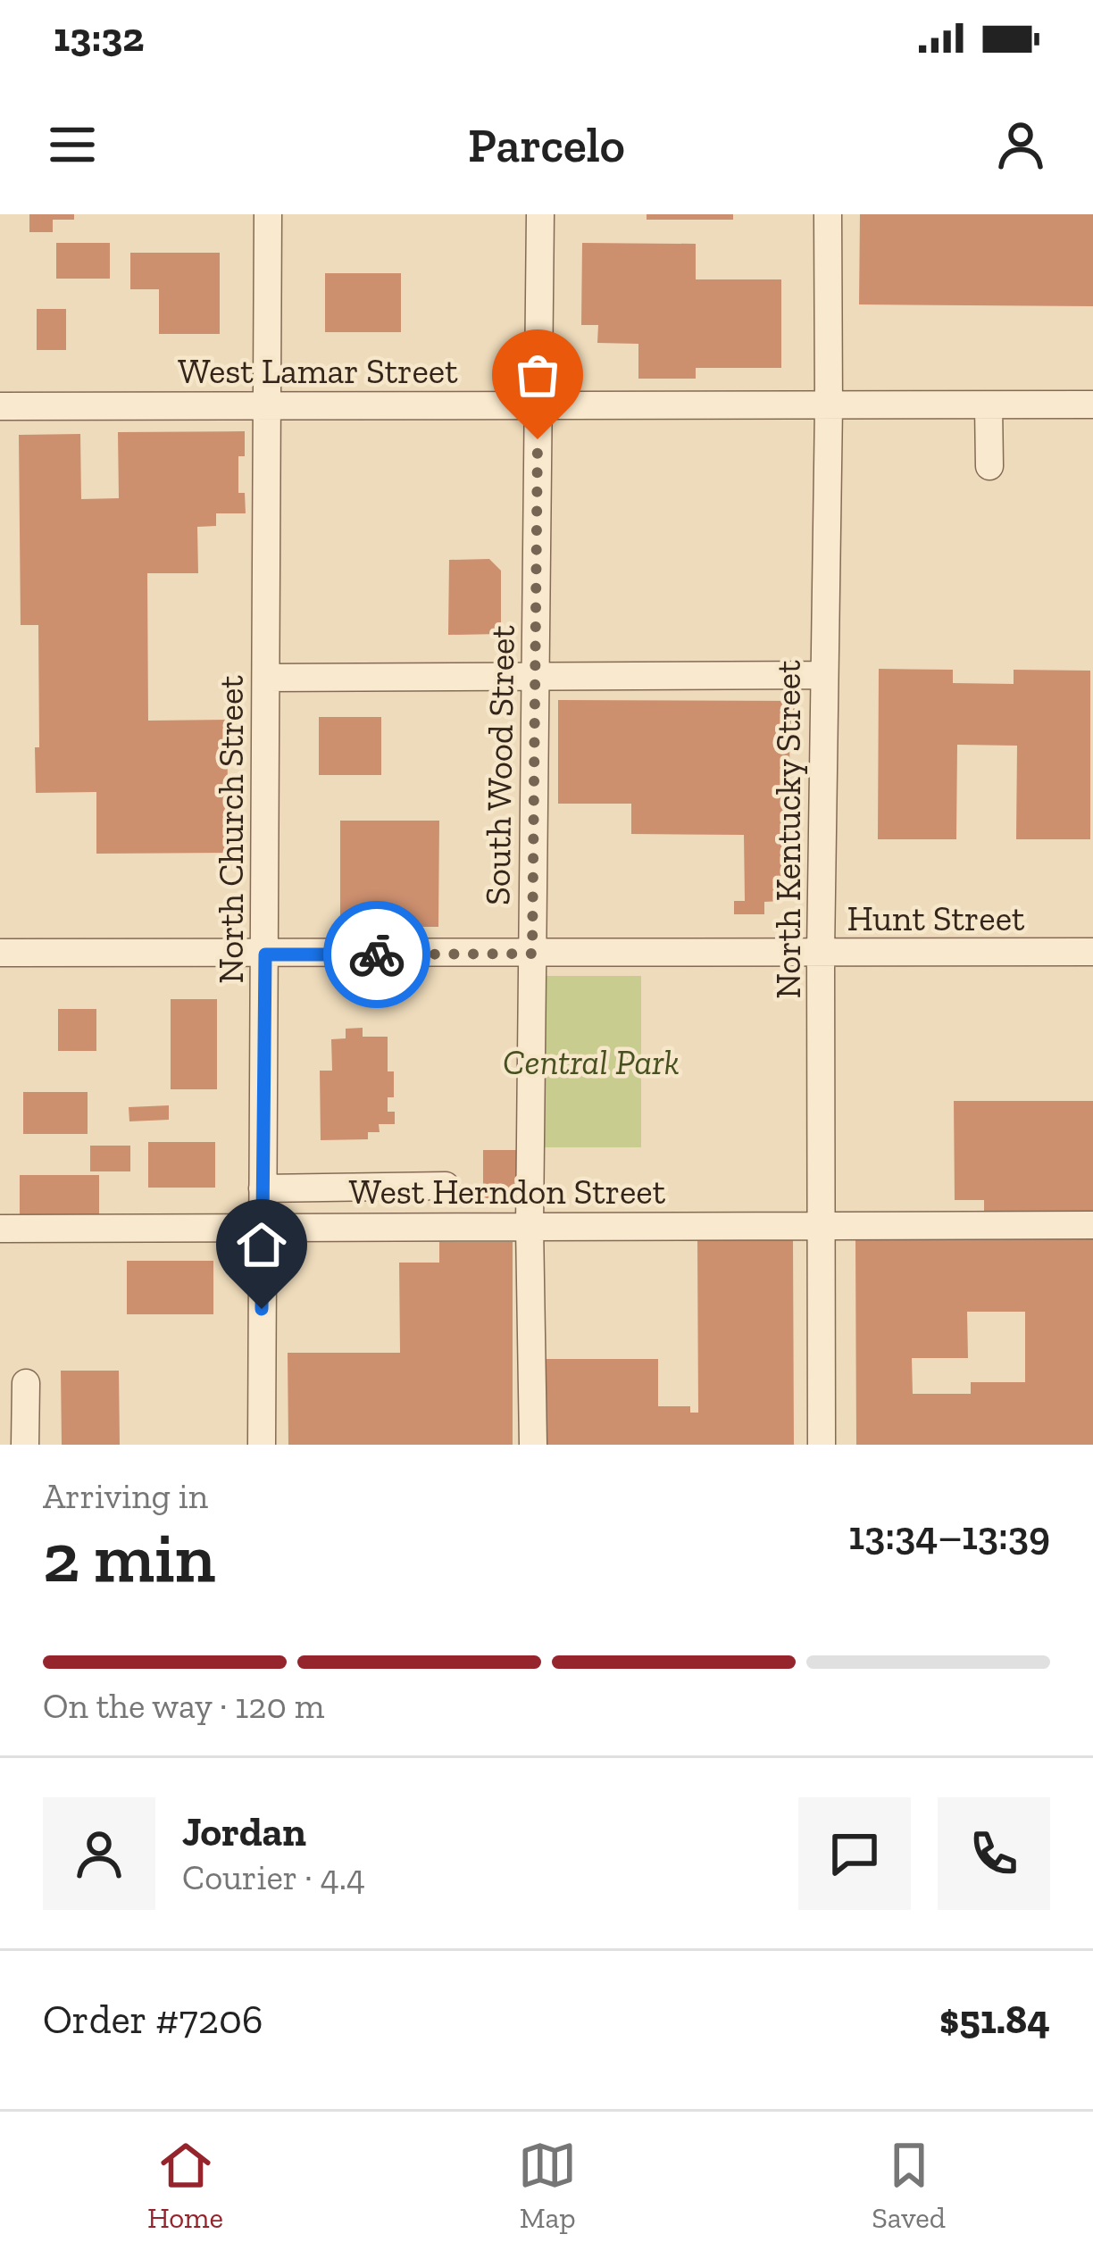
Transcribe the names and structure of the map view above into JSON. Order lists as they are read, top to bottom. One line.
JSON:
{"streets":{"street":["West Lamar Street","South Wood Street","North Church Street","North Kentucky Street","Hunt Street","West Herndon Street"]},"crossings":[["West Lamar Street","South Wood Street"],["West Lamar Street","North Church Street"],["West Lamar Street","North Kentucky Street"],["South Wood Street","Hunt Street"],["South Wood Street","West Herndon Street"],["North Church Street","Hunt Street"],["North Church Street","West Herndon Street"],["North Kentucky Street","Hunt Street"],["North Kentucky Street","West Herndon Street"]],"parks":["Central Park"],"page":{"status":"13:32","header":"Parcelo","heading":["2 min","Arriving in","13:34–13:39"],"panel":["Jordan","Courier · 4.4","Order #7206","$51.84"],"bar":"On the way · 120 m","tabs":["Home","Map","Saved"]}}
